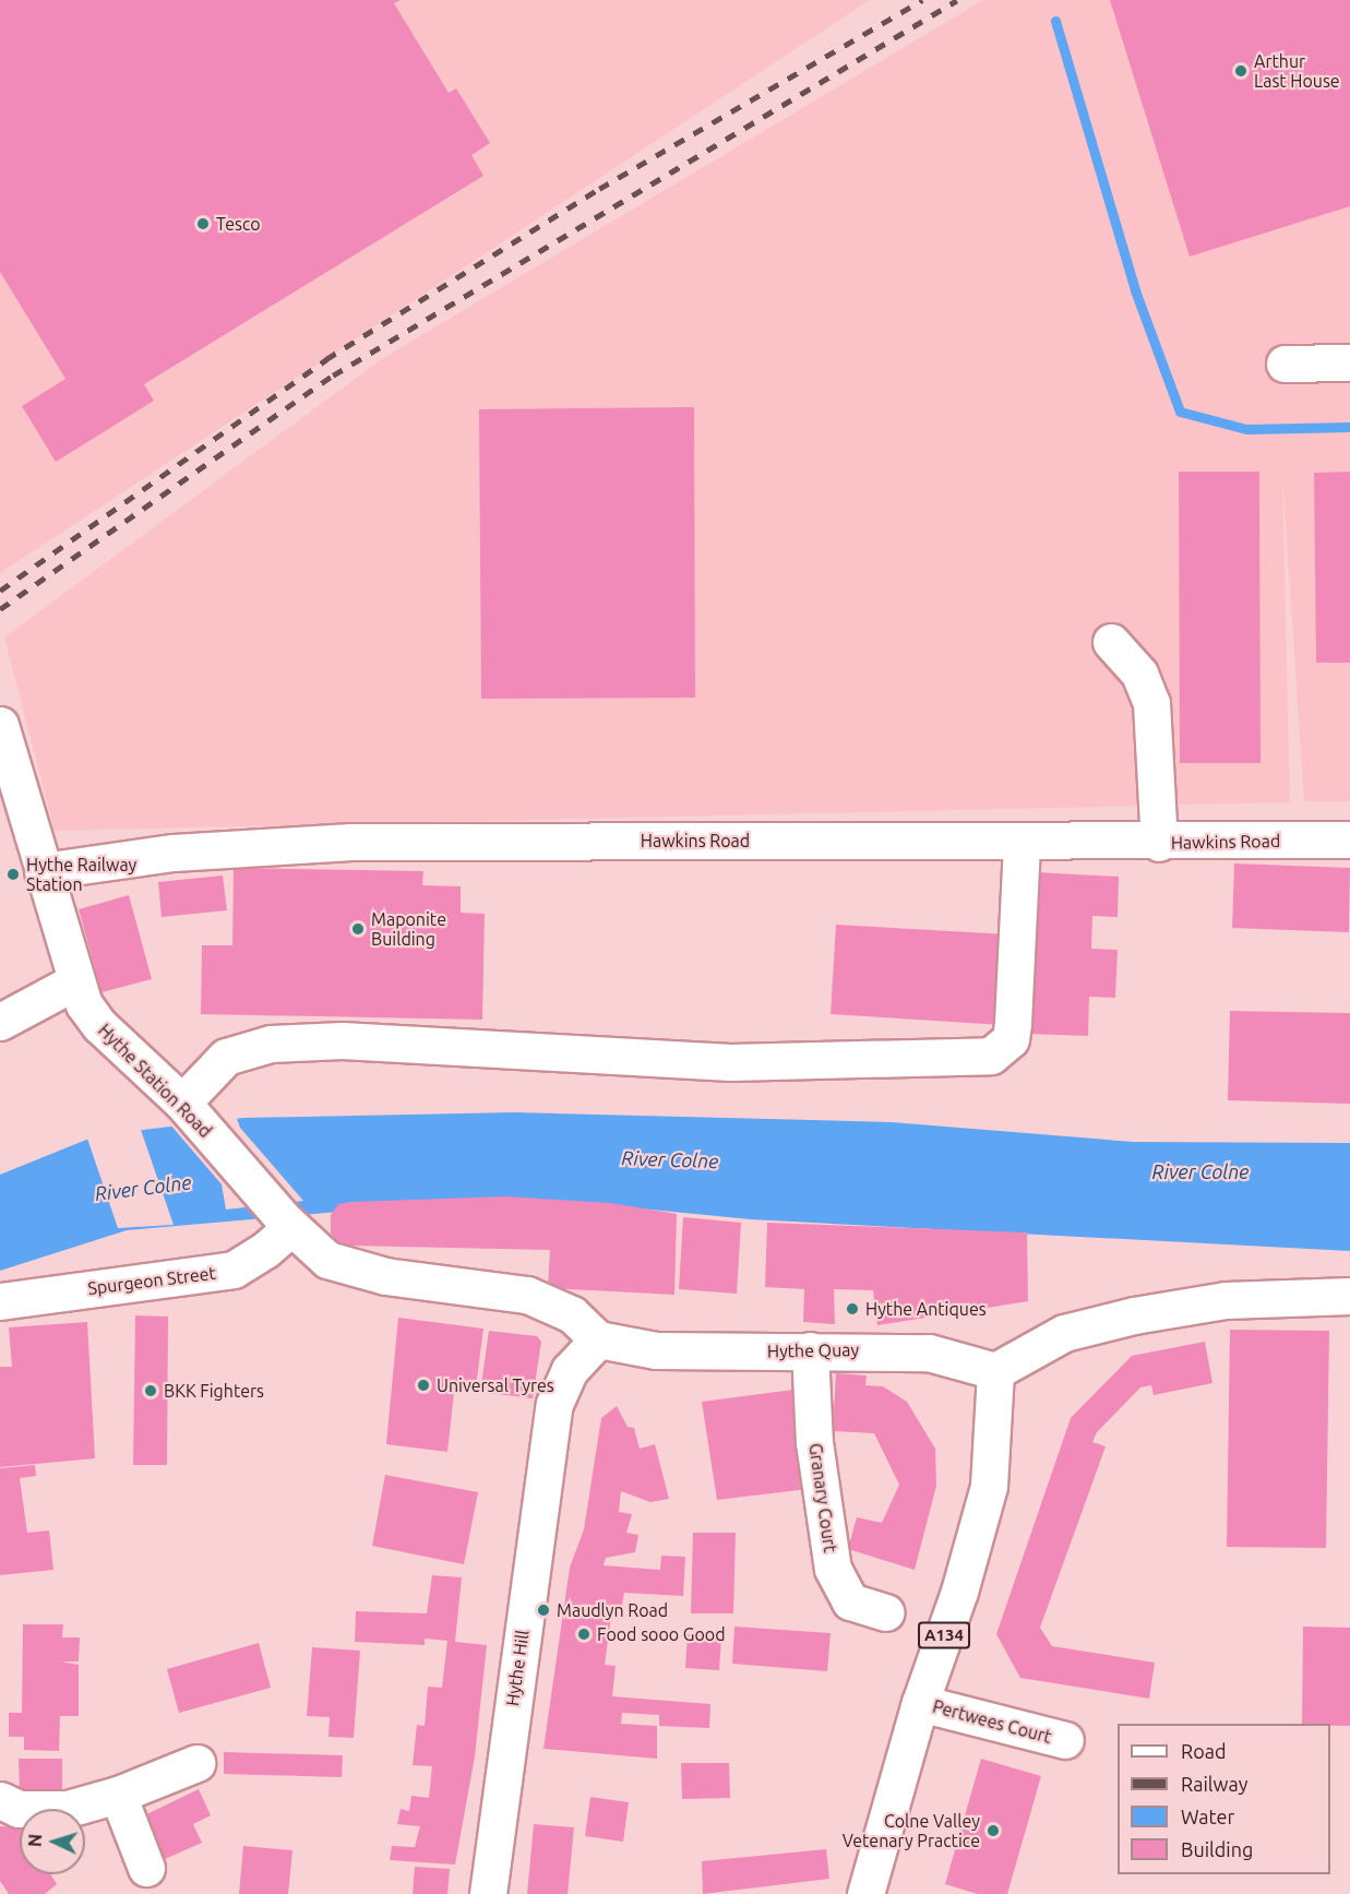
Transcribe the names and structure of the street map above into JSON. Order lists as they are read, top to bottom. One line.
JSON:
{"streets":{"street":["Hawkins Road","Hythe Station Road","Spurgeon Street","Hythe Quay","Granary Court","A134","Hythe Hill","Pertwees Court"]},"crossings":[["Hawkins Road","Hythe Station Road"],["Hythe Station Road","Spurgeon Street"],["Hythe Quay","Granary Court"],["Hythe Quay","A134"],["Hythe Quay","Hythe Hill"],["A134","Pertwees Court"]],"water":["River Colne"],"places":["Arthur Last House","Tesco","Hythe Railway Station","Maponite Building","Hythe Antiques","Universal Tyres","BKK Fighters","Maudlyn Road","Food sooo Good","Colne Valley Vetenary Practice"],"legend":["Road","Railway","Water","Building"],"north":"left"}
